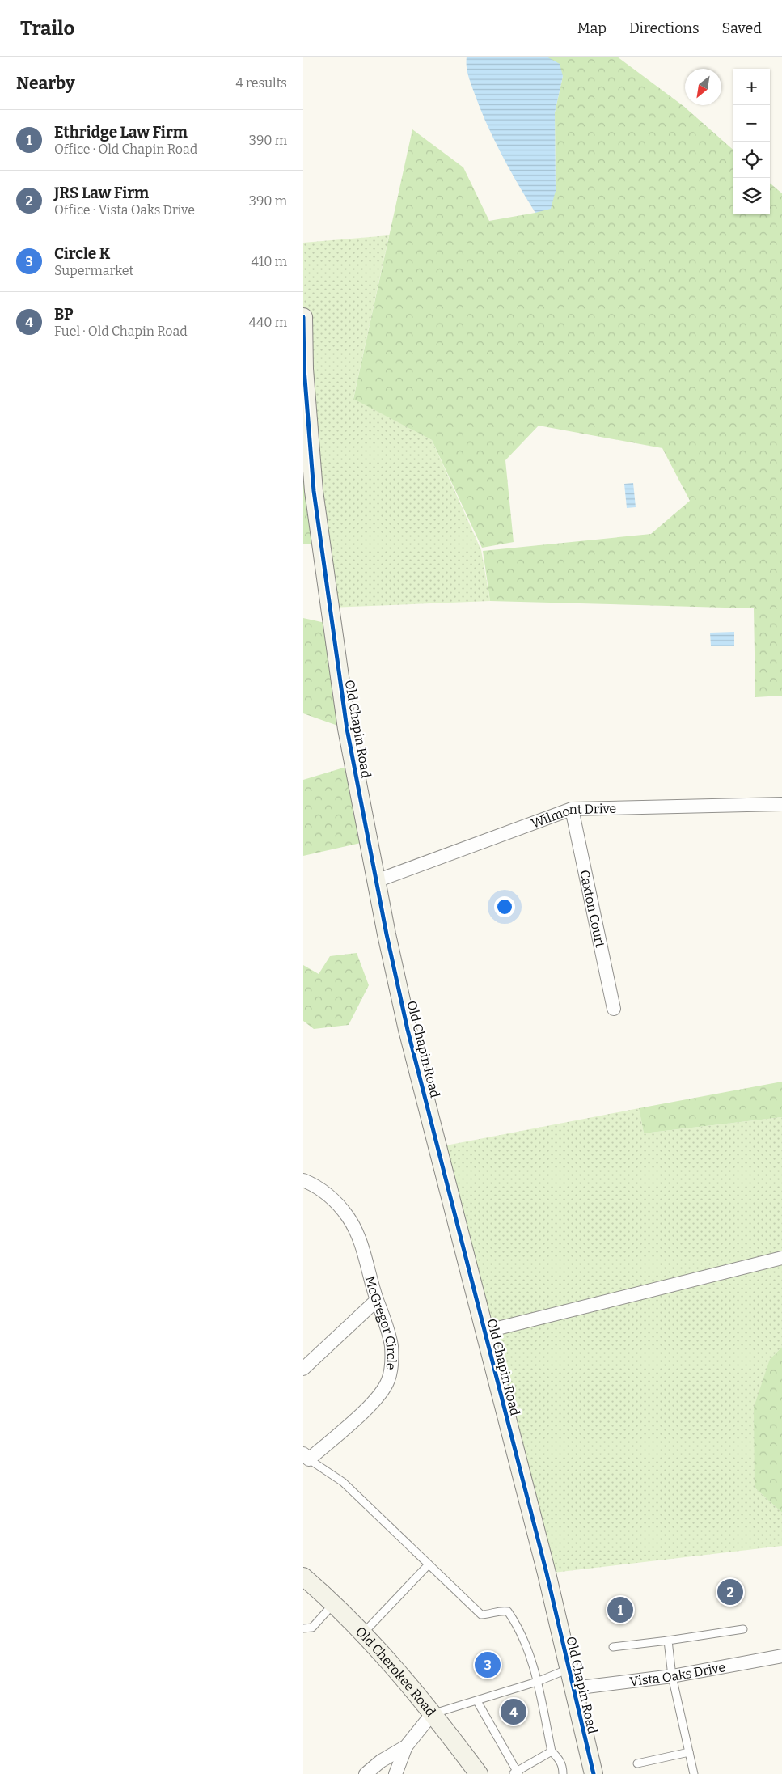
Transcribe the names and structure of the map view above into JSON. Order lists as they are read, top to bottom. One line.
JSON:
{"streets":{"street":["Old Chapin Road","Wilmont Drive","Caxton Court","McGregor Circle","Old Cherokee Road","Vista Oaks Drive"]},"crossings":[["Old Chapin Road","Wilmont Drive"],["Old Chapin Road","Vista Oaks Drive"],["Wilmont Drive","Caxton Court"]],"north":"bottom left","page":{"header":"Trailo","nav":["Map","Directions","Saved"],"heading":["Nearby","4 results"],"map_buttons":["+","−"],"list":[{"mark":"1","name":"Ethridge Law Firm","note":"Office · Old Chapin Road","value":"390 m"},{"mark":"2","name":"JRS Law Firm","note":"Office · Vista Oaks Drive","value":"390 m"},{"mark":"3","name":"Circle K","note":"Supermarket","value":"410 m"},{"mark":"4","name":"BP","note":"Fuel · Old Chapin Road","value":"440 m"}],"pins":["2","1","3","4"]}}
